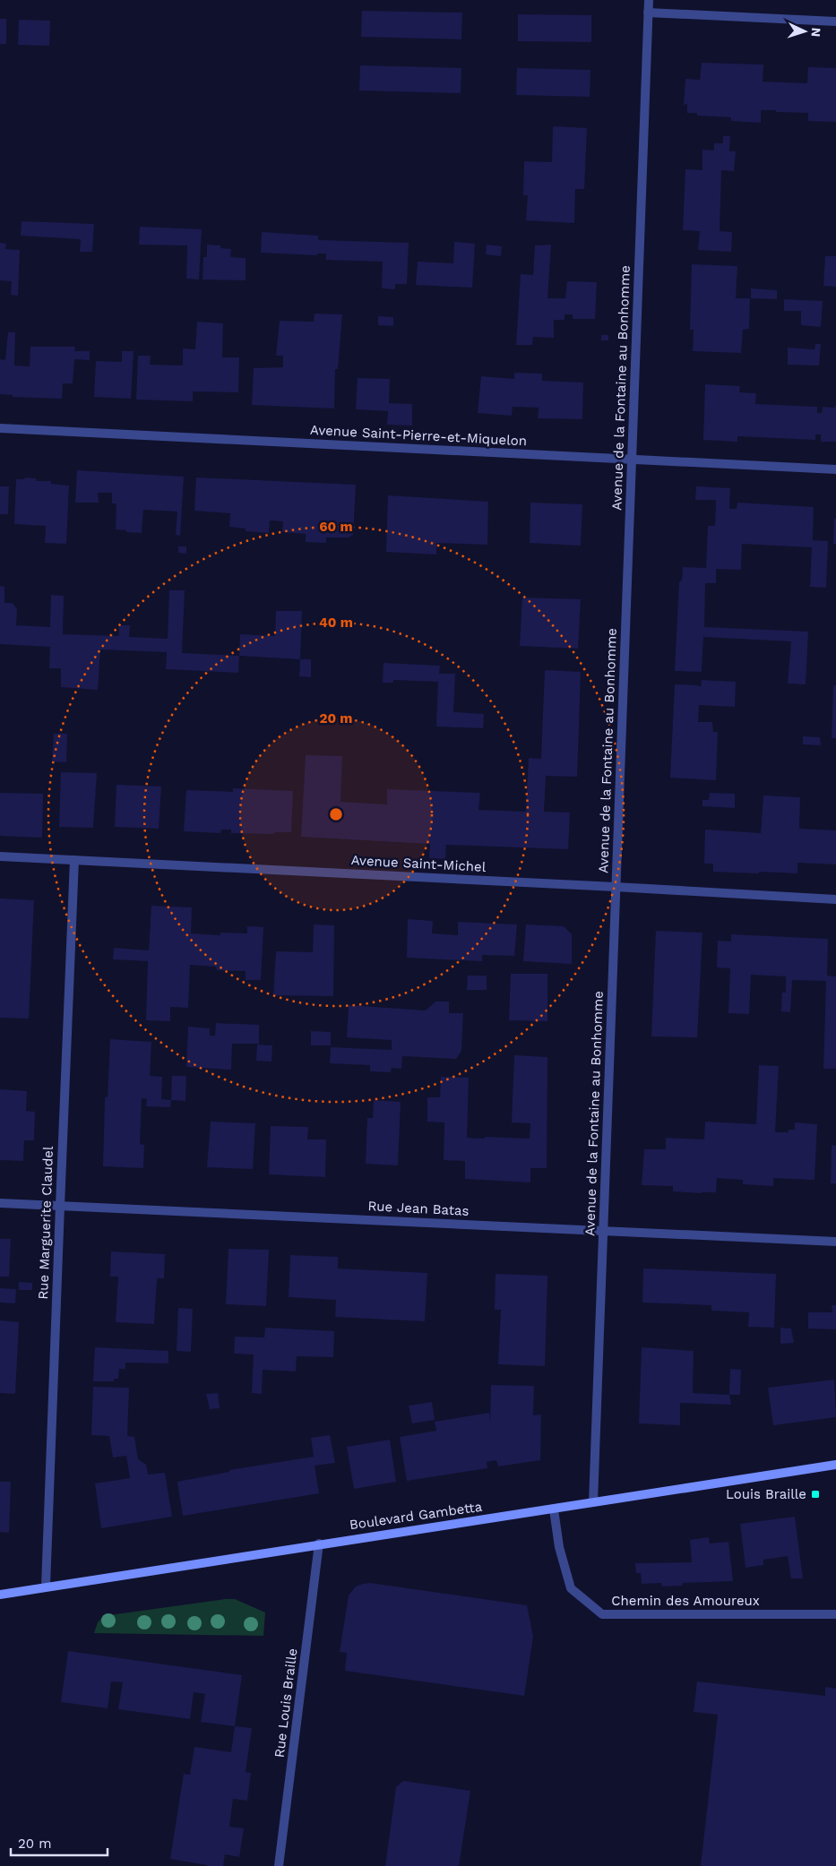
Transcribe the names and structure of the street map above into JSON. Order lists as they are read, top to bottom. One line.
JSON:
{"streets":{"main road":["Boulevard Gambetta"],"street":["Avenue de la Fontaine au Bonhomme","Avenue Saint-Pierre-et-Miquelon","Avenue Saint-Michel","Rue Jean Batas","Rue Marguerite Claudel","Chemin des Amoureux","Rue Louis Braille"]},"crossings":[["Avenue de la Fontaine au Bonhomme","Avenue Saint-Pierre-et-Miquelon"],["Avenue de la Fontaine au Bonhomme","Avenue Saint-Michel"],["Avenue de la Fontaine au Bonhomme","Rue Jean Batas"],["Avenue de la Fontaine au Bonhomme","Boulevard Gambetta"],["Avenue Saint-Michel","Rue Marguerite Claudel"],["Rue Jean Batas","Rue Marguerite Claudel"],["Rue Marguerite Claudel","Boulevard Gambetta"],["Boulevard Gambetta","Chemin des Amoureux"],["Boulevard Gambetta","Rue Louis Braille"]],"places":{"transit":["Louis Braille"]},"scale_bar":"20 m","north":"right","rings":["60 m","40 m","20 m"]}
